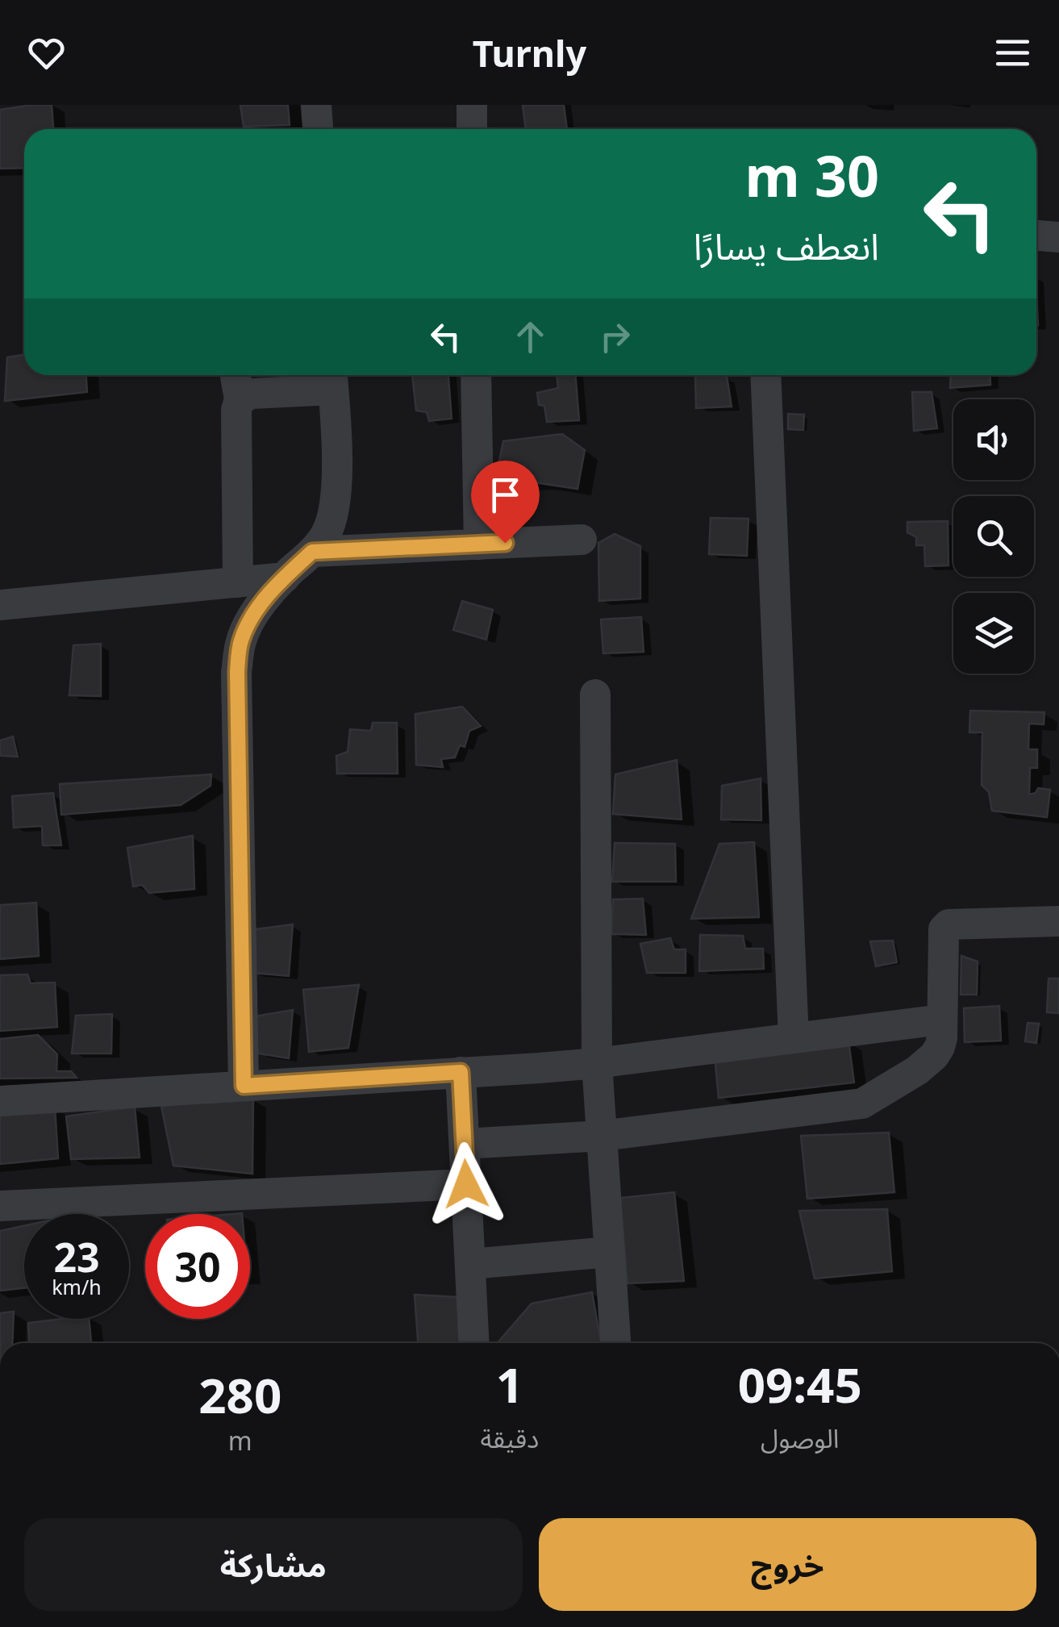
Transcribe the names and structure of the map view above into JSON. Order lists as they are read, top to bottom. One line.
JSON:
{"page":{"header":"Turnly","turn":["30 m","انعطف يسارًا"],"speed":"23 km/h","limit":"30","eta":["09:45","الوصول","1","دقيقة","280","m"],"buttons":["خروج","مشاركة"]}}
